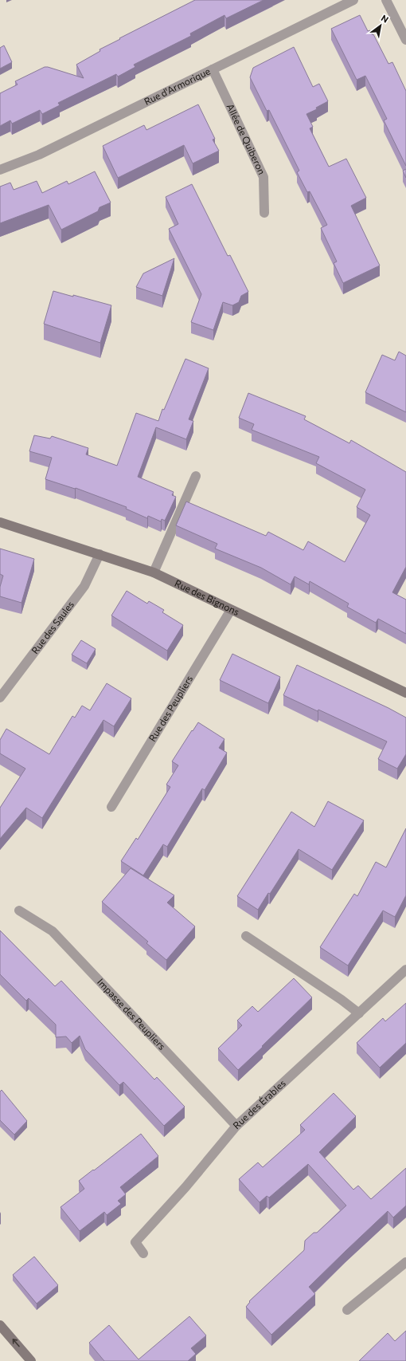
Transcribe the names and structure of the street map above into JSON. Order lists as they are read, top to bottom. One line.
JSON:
{"streets":{"street":["Rue d'Armorique","Allée de Quiberon","Rue des Bignons","Rue des Saules","Rue des Peupliers","Impasse des Peupliers","Rue des Érables"]},"crossings":[["Rue d'Armorique","Allée de Quiberon"],["Rue des Bignons","Rue des Saules"],["Rue des Bignons","Rue des Peupliers"],["Impasse des Peupliers","Rue des Érables"]],"north":"top right"}
